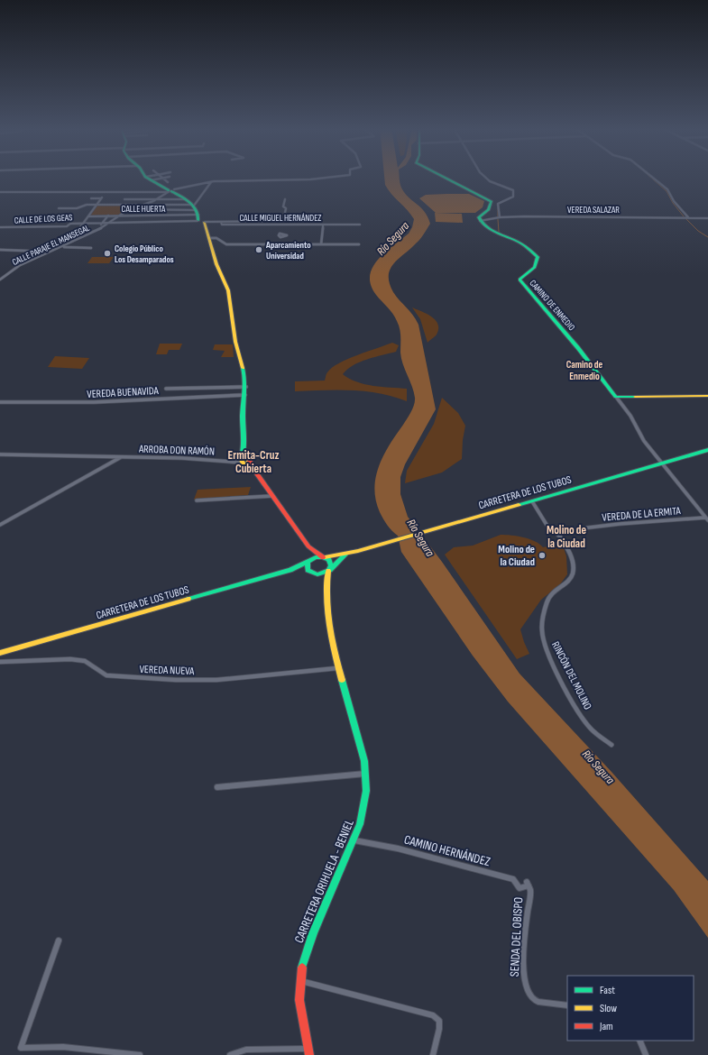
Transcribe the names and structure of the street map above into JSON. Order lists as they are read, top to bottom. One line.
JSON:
{"streets":{"main road":["CAMINO DE ENMEDIO","CARRETERA DE LOS TUBOS","CARRETERA ORIHUELA - BENIEL"],"street":["CALLE HUERTA","VEREDA SALAZAR","CALLE MIGUEL HERNÁNDEZ","CALLE DE LOS GEAS","CALLE PARAJE EL MANSEGAL","VEREDA BUENAVIDA","ARROBA DON RAMÓN","VEREDA DE LA ERMITA","VEREDA NUEVA","RINCÓN DEL MOLINO","CAMINO HERNÁNDEZ","SENDA DEL OBISPO"]},"crossings":[["CALLE HUERTA","CALLE MIGUEL HERNÁNDEZ"],["CALLE HUERTA","CALLE DE LOS GEAS"],["VEREDA SALAZAR","CAMINO DE ENMEDIO"],["CALLE MIGUEL HERNÁNDEZ","CALLE DE LOS GEAS"],["CALLE DE LOS GEAS","CALLE PARAJE EL MANSEGAL"],["CAMINO DE ENMEDIO","CARRETERA DE LOS TUBOS"],["CAMINO DE ENMEDIO","VEREDA DE LA ERMITA"],["CARRETERA DE LOS TUBOS","CARRETERA ORIHUELA - BENIEL"],["VEREDA DE LA ERMITA","RINCÓN DEL MOLINO"],["VEREDA NUEVA","CARRETERA ORIHUELA - BENIEL"],["CAMINO HERNÁNDEZ","CARRETERA ORIHUELA - BENIEL"],["CAMINO HERNÁNDEZ","SENDA DEL OBISPO"]],"districts":["Camino de Enmedio","Ermita-Cruz Cubierta","Molino de la Ciudad"],"water":["Río Segura"],"places":["Aparcamiento Universidad","Colegio Público Los Desamparados","Molino de la Ciudad"],"legend":["Fast","Slow","Jam"]}
